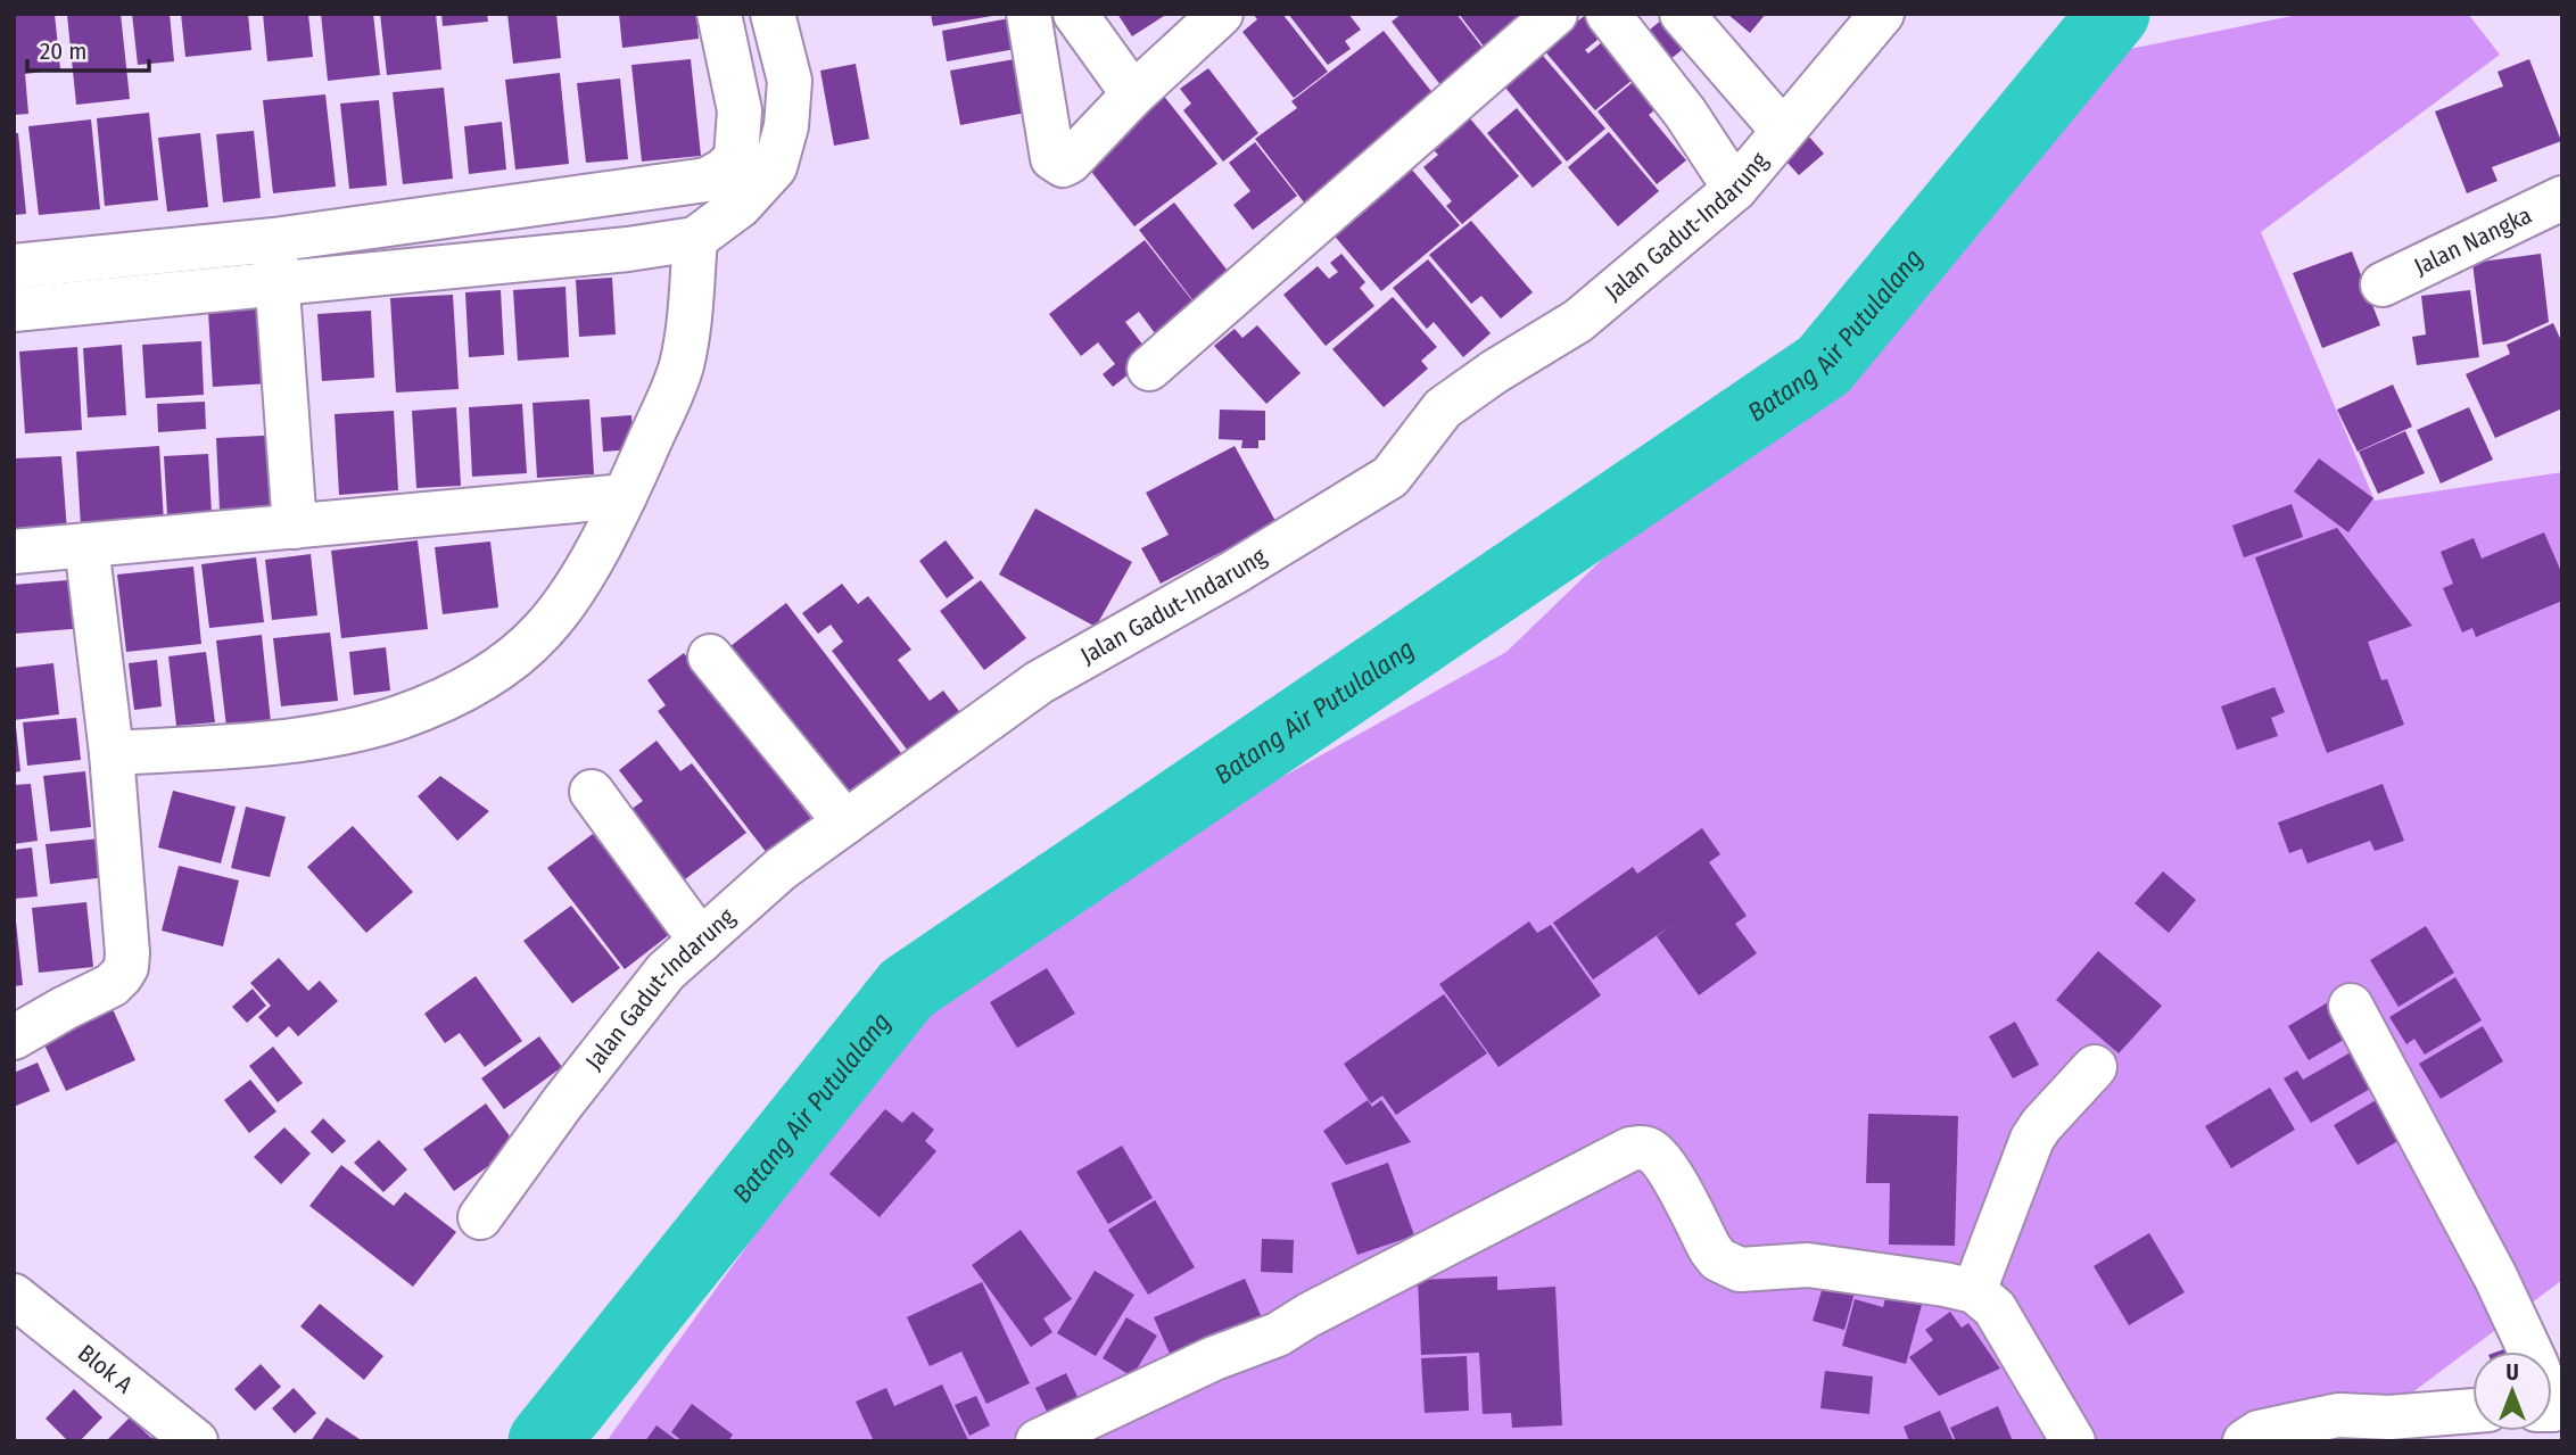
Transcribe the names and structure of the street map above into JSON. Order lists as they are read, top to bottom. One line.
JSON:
{"streets":{"street":["Jalan Gadut-Indarung","Jalan Nangka","Blok A"]},"water":["Batang Air Putulalang"],"scale_bar":"20 m","north":"top"}
